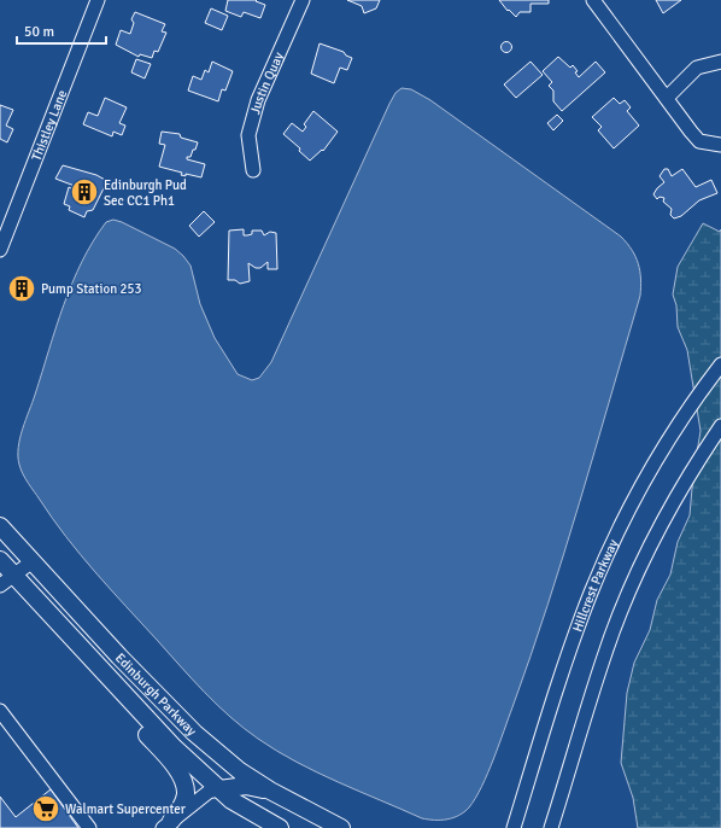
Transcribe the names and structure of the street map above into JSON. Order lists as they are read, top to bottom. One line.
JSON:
{"streets":{"main road":["Edinburgh Parkway"],"street":["Justin Quay","Thistley Lane","Hillcrest Parkway"]},"places":{"building":["Edinburgh Pud Sec CC1 Ph1","Pump Station 253"],"supermarket":["Walmart Supercenter"]},"scale_bar":"50 m"}
